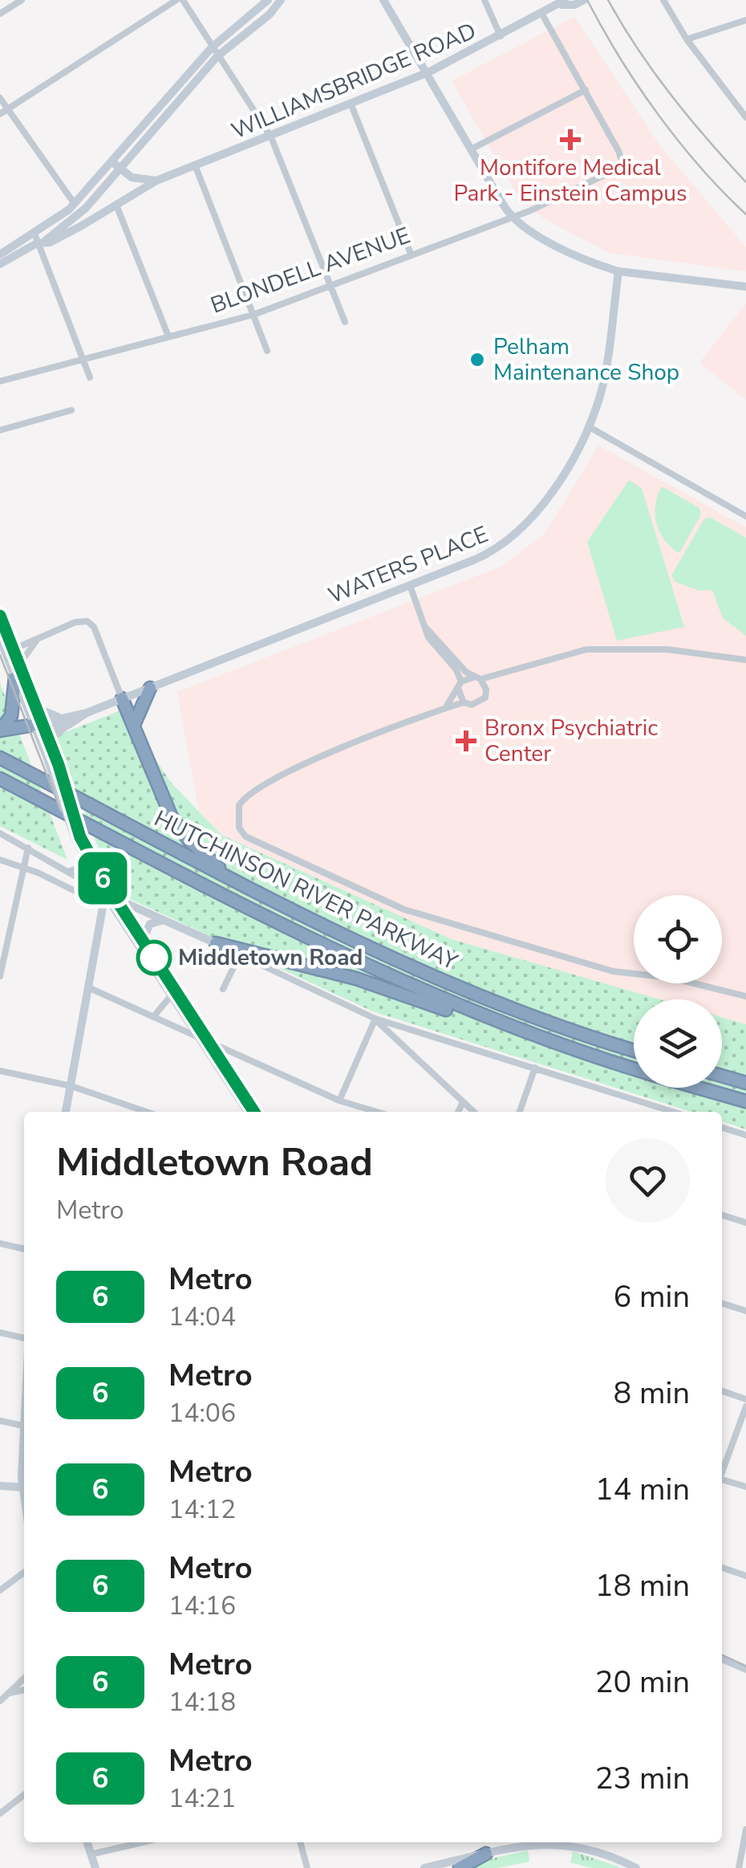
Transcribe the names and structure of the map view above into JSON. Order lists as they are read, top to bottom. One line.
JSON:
{"streets":{"highway":["HUTCHINSON RIVER PARKWAY"],"main road":["WILLIAMSBRIDGE ROAD","WATERS PLACE"],"street":["BLONDELL AVENUE"]},"places":{"health":["Montifore Medical Park - Einstein Campus","Bronx Psychiatric Center"],"other":["Pelham Maintenance Shop","Middletown Road"]},"lines":["metro line 6"],"page":{"on_map":"6","heading":["Middletown Road","Metro"],"list":[{"mark":"6","name":"Metro","note":"14:04","value":"6 min"},{"mark":"6","name":"Metro","note":"14:06","value":"8 min"},{"mark":"6","name":"Metro","note":"14:12","value":"14 min"},{"mark":"6","name":"Metro","note":"14:16","value":"18 min"},{"mark":"6","name":"Metro","note":"14:18","value":"20 min"},{"mark":"6","name":"Metro","note":"14:21","value":"23 min"}]}}
